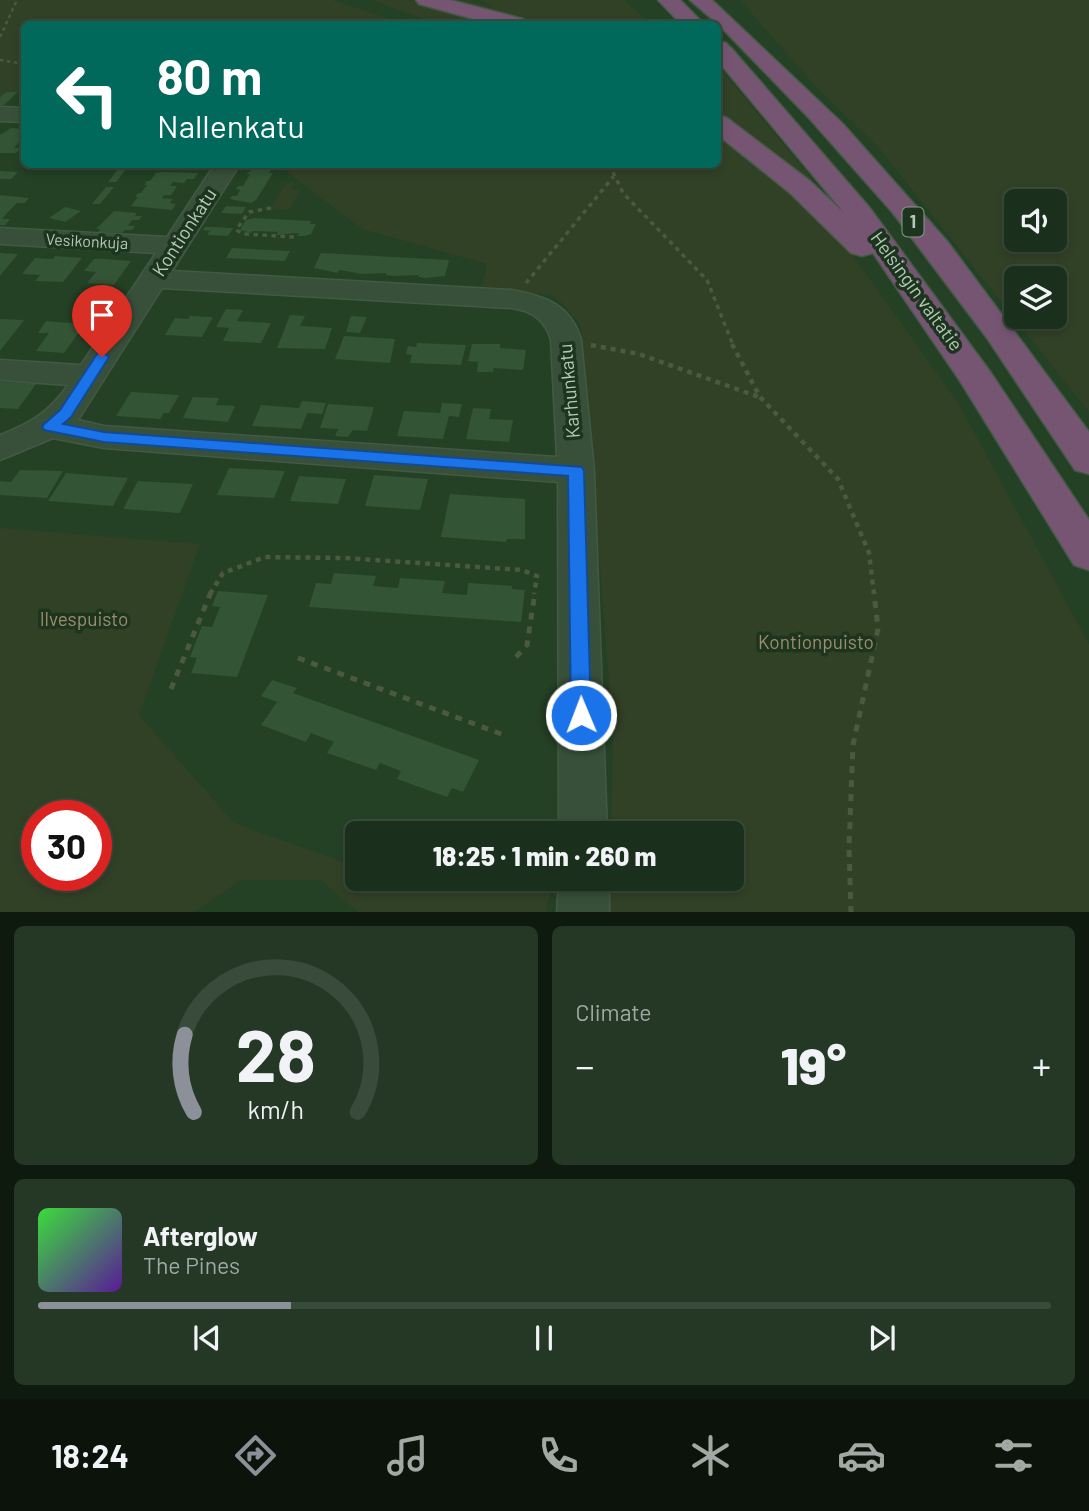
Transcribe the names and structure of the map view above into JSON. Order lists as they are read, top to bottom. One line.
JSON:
{"streets":{"highway":["1","Helsingin valtatie"],"street":["Kontionkatu","Vesikonkuja","Karhunkatu"]},"crossings":[["Kontionkatu","Vesikonkuja"],["Kontionkatu","Karhunkatu"]],"parks":["Ilvespuisto","Kontionpuisto"],"page":{"turn":["80 m","Nallenkatu"],"limit":"30","trip":"18:25 · 1 min · 260 m","tile":"Climate","heat":["−","19°","+"],"song":["Afterglow","The Pines"],"tabs":"18:24","gauge":["28","km/h"]}}
